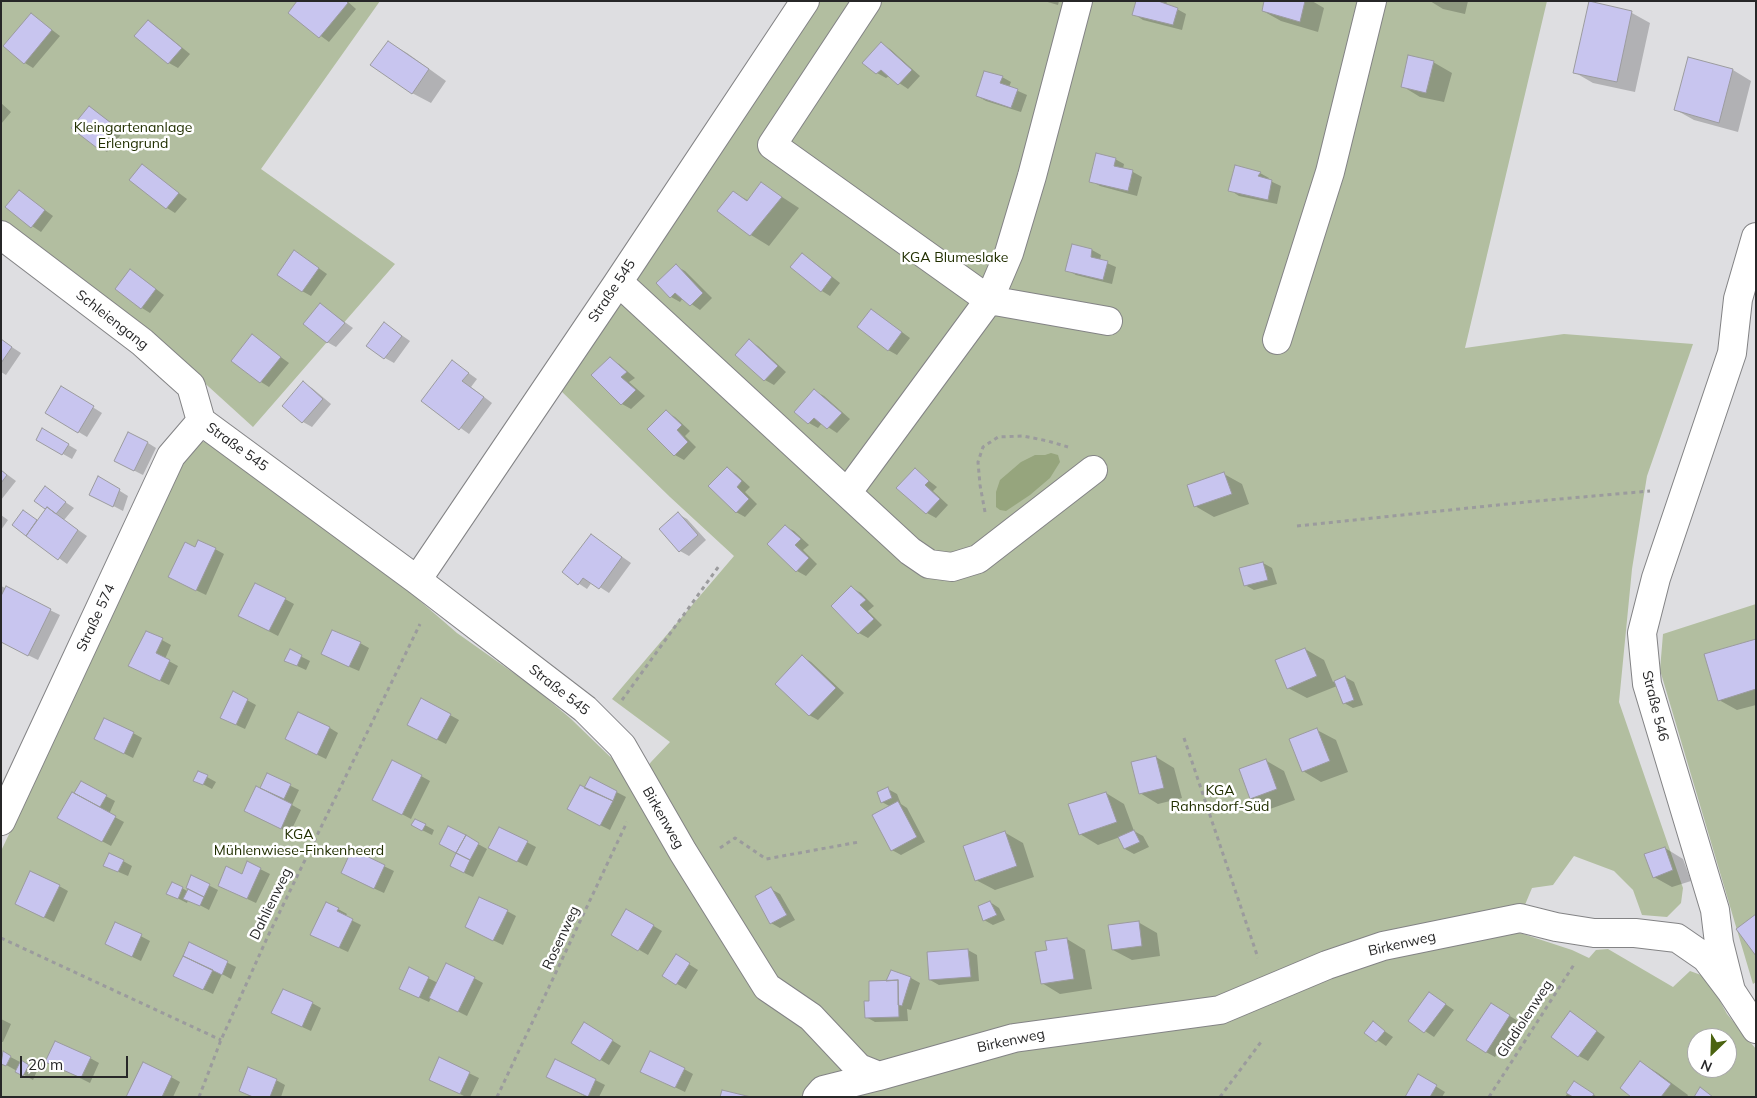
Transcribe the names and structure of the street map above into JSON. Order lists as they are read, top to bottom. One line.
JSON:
{"streets":{"street":["Straße 545","Schleiengang","Straße 574","Straße 546","Birkenweg"],"path":["Dahlienweg","Rosenweg","Gladiolenweg"]},"crossings":[["Straße 545","Schleiengang"],["Straße 545","Straße 574"],["Straße 545","Birkenweg"],["Straße 545","Rosenweg"],["Schleiengang","Straße 574"],["Birkenweg","Rosenweg"]],"parks":["Kleingartenanlage Erlengrund","KGA Blumeslake","KGA Rahnsdorf-Süd","KGA Mühlenwiese-Finkenheerd"],"scale_bar":"20 m","north":"bottom left"}
